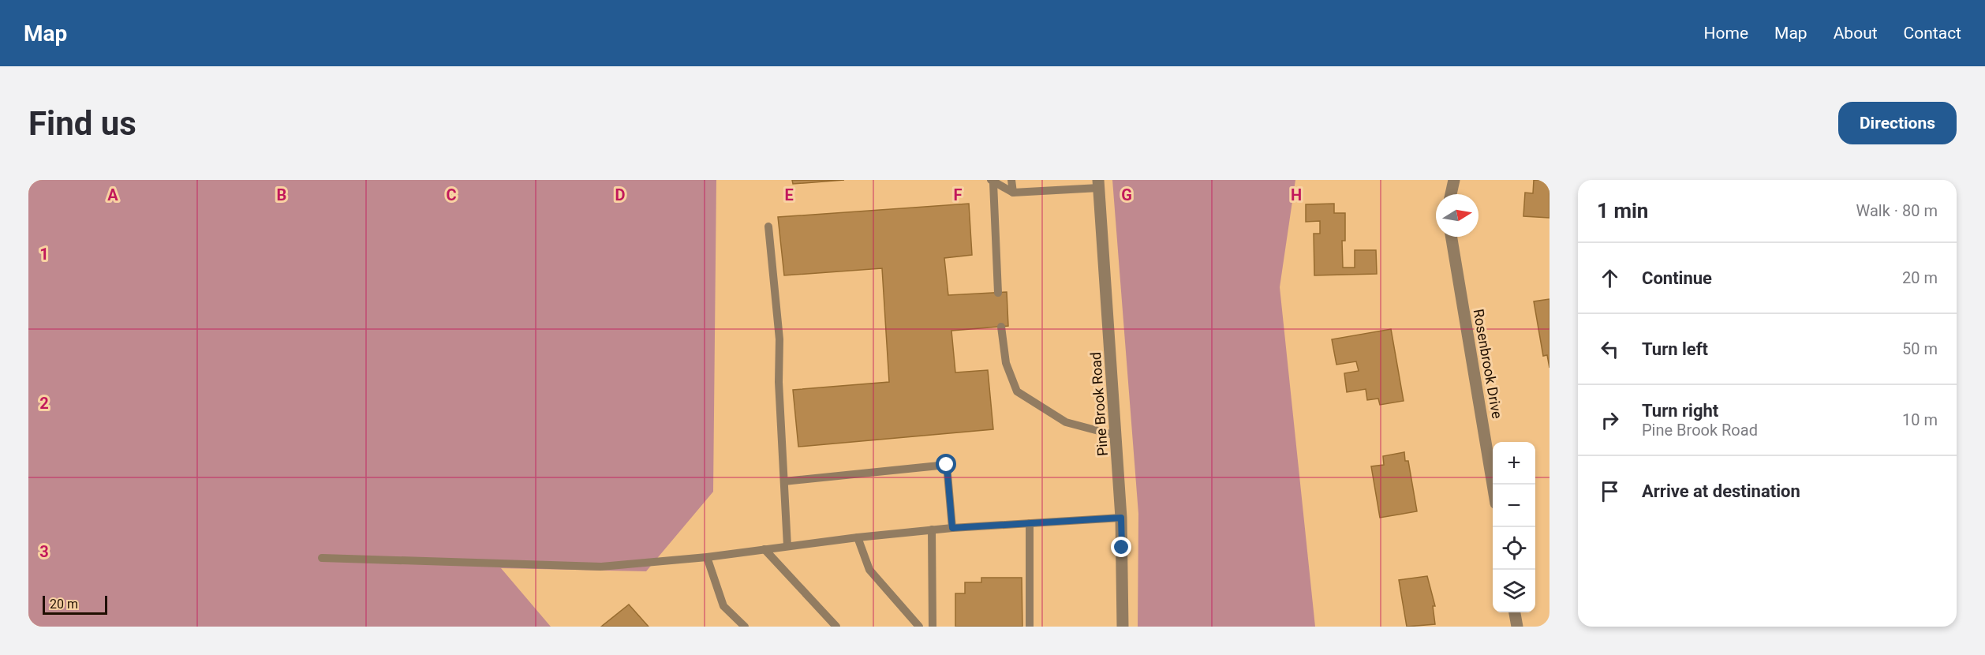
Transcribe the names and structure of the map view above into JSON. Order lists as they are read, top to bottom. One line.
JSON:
{"streets":{"street":["Rosenbrook Drive","Pine Brook Road"]},"scale_bar":"20 m","north":"right","page":{"header":"Map","nav":["Home","Map","About","Contact"],"buttons":"Directions","title":"Find us","heading":["1 min","Walk · 80 m"],"list":[["Continue","20 m"],["Turn left","50 m"],["Turn right","Pine Brook Road","10 m"],"Arrive at destination"],"map_buttons":["+","−"],"scale":"20 m"},"grid":{"columns":["A","B","C","D","E","F","G","H"],"rows":["1","2","3"]}}
